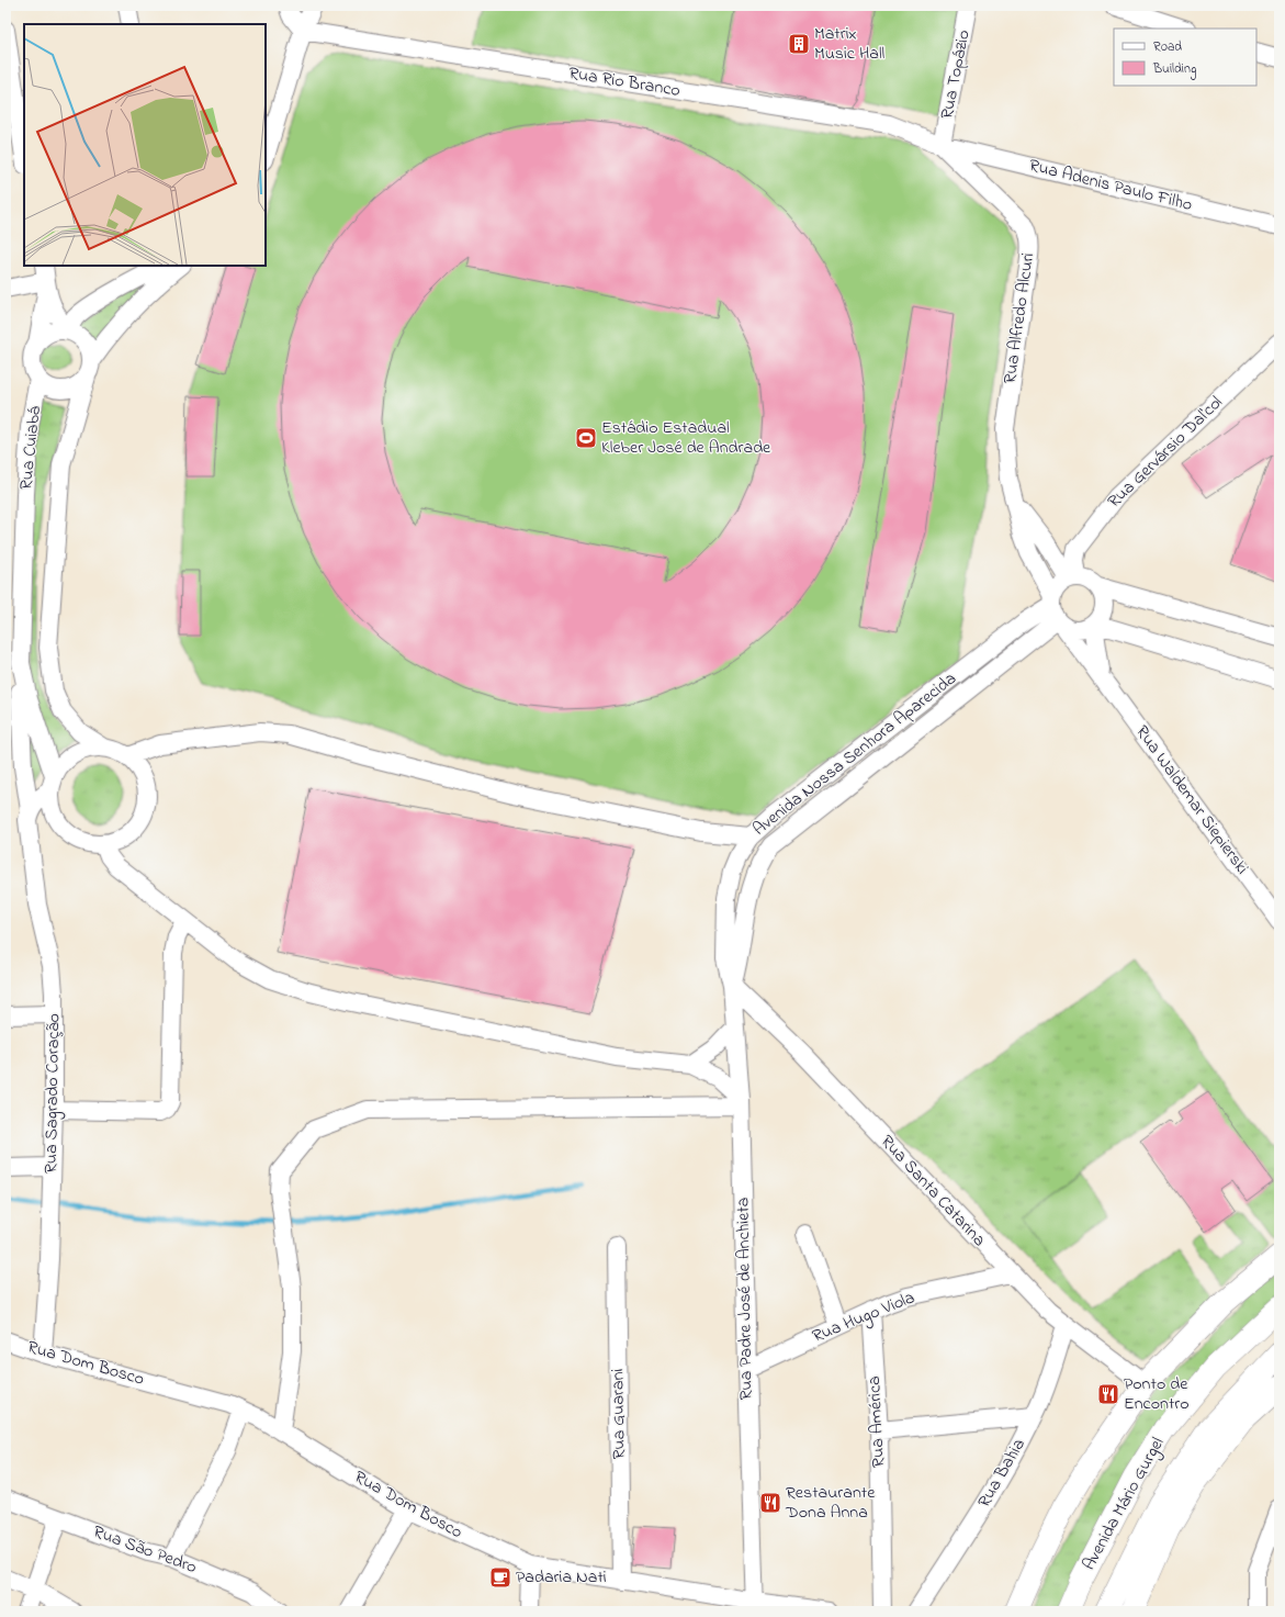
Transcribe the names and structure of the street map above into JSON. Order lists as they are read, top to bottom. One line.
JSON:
{"streets":{"main road":["Avenida Mário Gurgel"],"street":["Rua Topázio","Rua Rio Branco","Rua Adenis Paulo Filho","Rua Alfredo Alcuri","Rua Cuiabá","Rua Gervársio Dal'col","Avenida Nossa Senhora Aparecida","Rua Waldemar Siepierski","Rua Sagrado Coração","Rua Santa Catarina","Rua Padre José de Anchieta","Rua Hugo Viola","Rua Dom Bosco","Rua Guarani","Rua América","Rua Bahia","Rua São Pedro"]},"crossings":[["Rua Topázio","Rua Rio Branco"],["Rua Topázio","Rua Adenis Paulo Filho"],["Rua Topázio","Rua Alfredo Alcuri"],["Rua Rio Branco","Rua Adenis Paulo Filho"],["Rua Rio Branco","Rua Alfredo Alcuri"],["Rua Adenis Paulo Filho","Rua Alfredo Alcuri"],["Rua Alfredo Alcuri","Rua Gervársio Dal'col"],["Rua Alfredo Alcuri","Avenida Nossa Senhora Aparecida"],["Rua Alfredo Alcuri","Rua Waldemar Siepierski"],["Rua Cuiabá","Rua Sagrado Coração"],["Rua Gervársio Dal'col","Avenida Nossa Senhora Aparecida"],["Rua Gervársio Dal'col","Rua Waldemar Siepierski"],["Avenida Nossa Senhora Aparecida","Rua Waldemar Siepierski"],["Avenida Nossa Senhora Aparecida","Rua Santa Catarina"],["Avenida Nossa Senhora Aparecida","Rua Padre José de Anchieta"],["Rua Sagrado Coração","Rua Dom Bosco"],["Rua Santa Catarina","Rua Padre José de Anchieta"],["Rua Santa Catarina","Rua Hugo Viola"],["Rua Santa Catarina","Rua Bahia"],["Rua Padre José de Anchieta","Rua Hugo Viola"],["Rua Padre José de Anchieta","Rua Dom Bosco"],["Rua Hugo Viola","Rua América"],["Rua Dom Bosco","Rua Guarani"]],"places":{"building":["Matrix Music Hall"],"sports":["Estádio Estadual Kleber José de Andrade"],"restaurant":["Ponto de Encontro","Restaurante Dona Anna"],"cafe":["Padaria Nati"]},"legend":["Road","Building"]}
